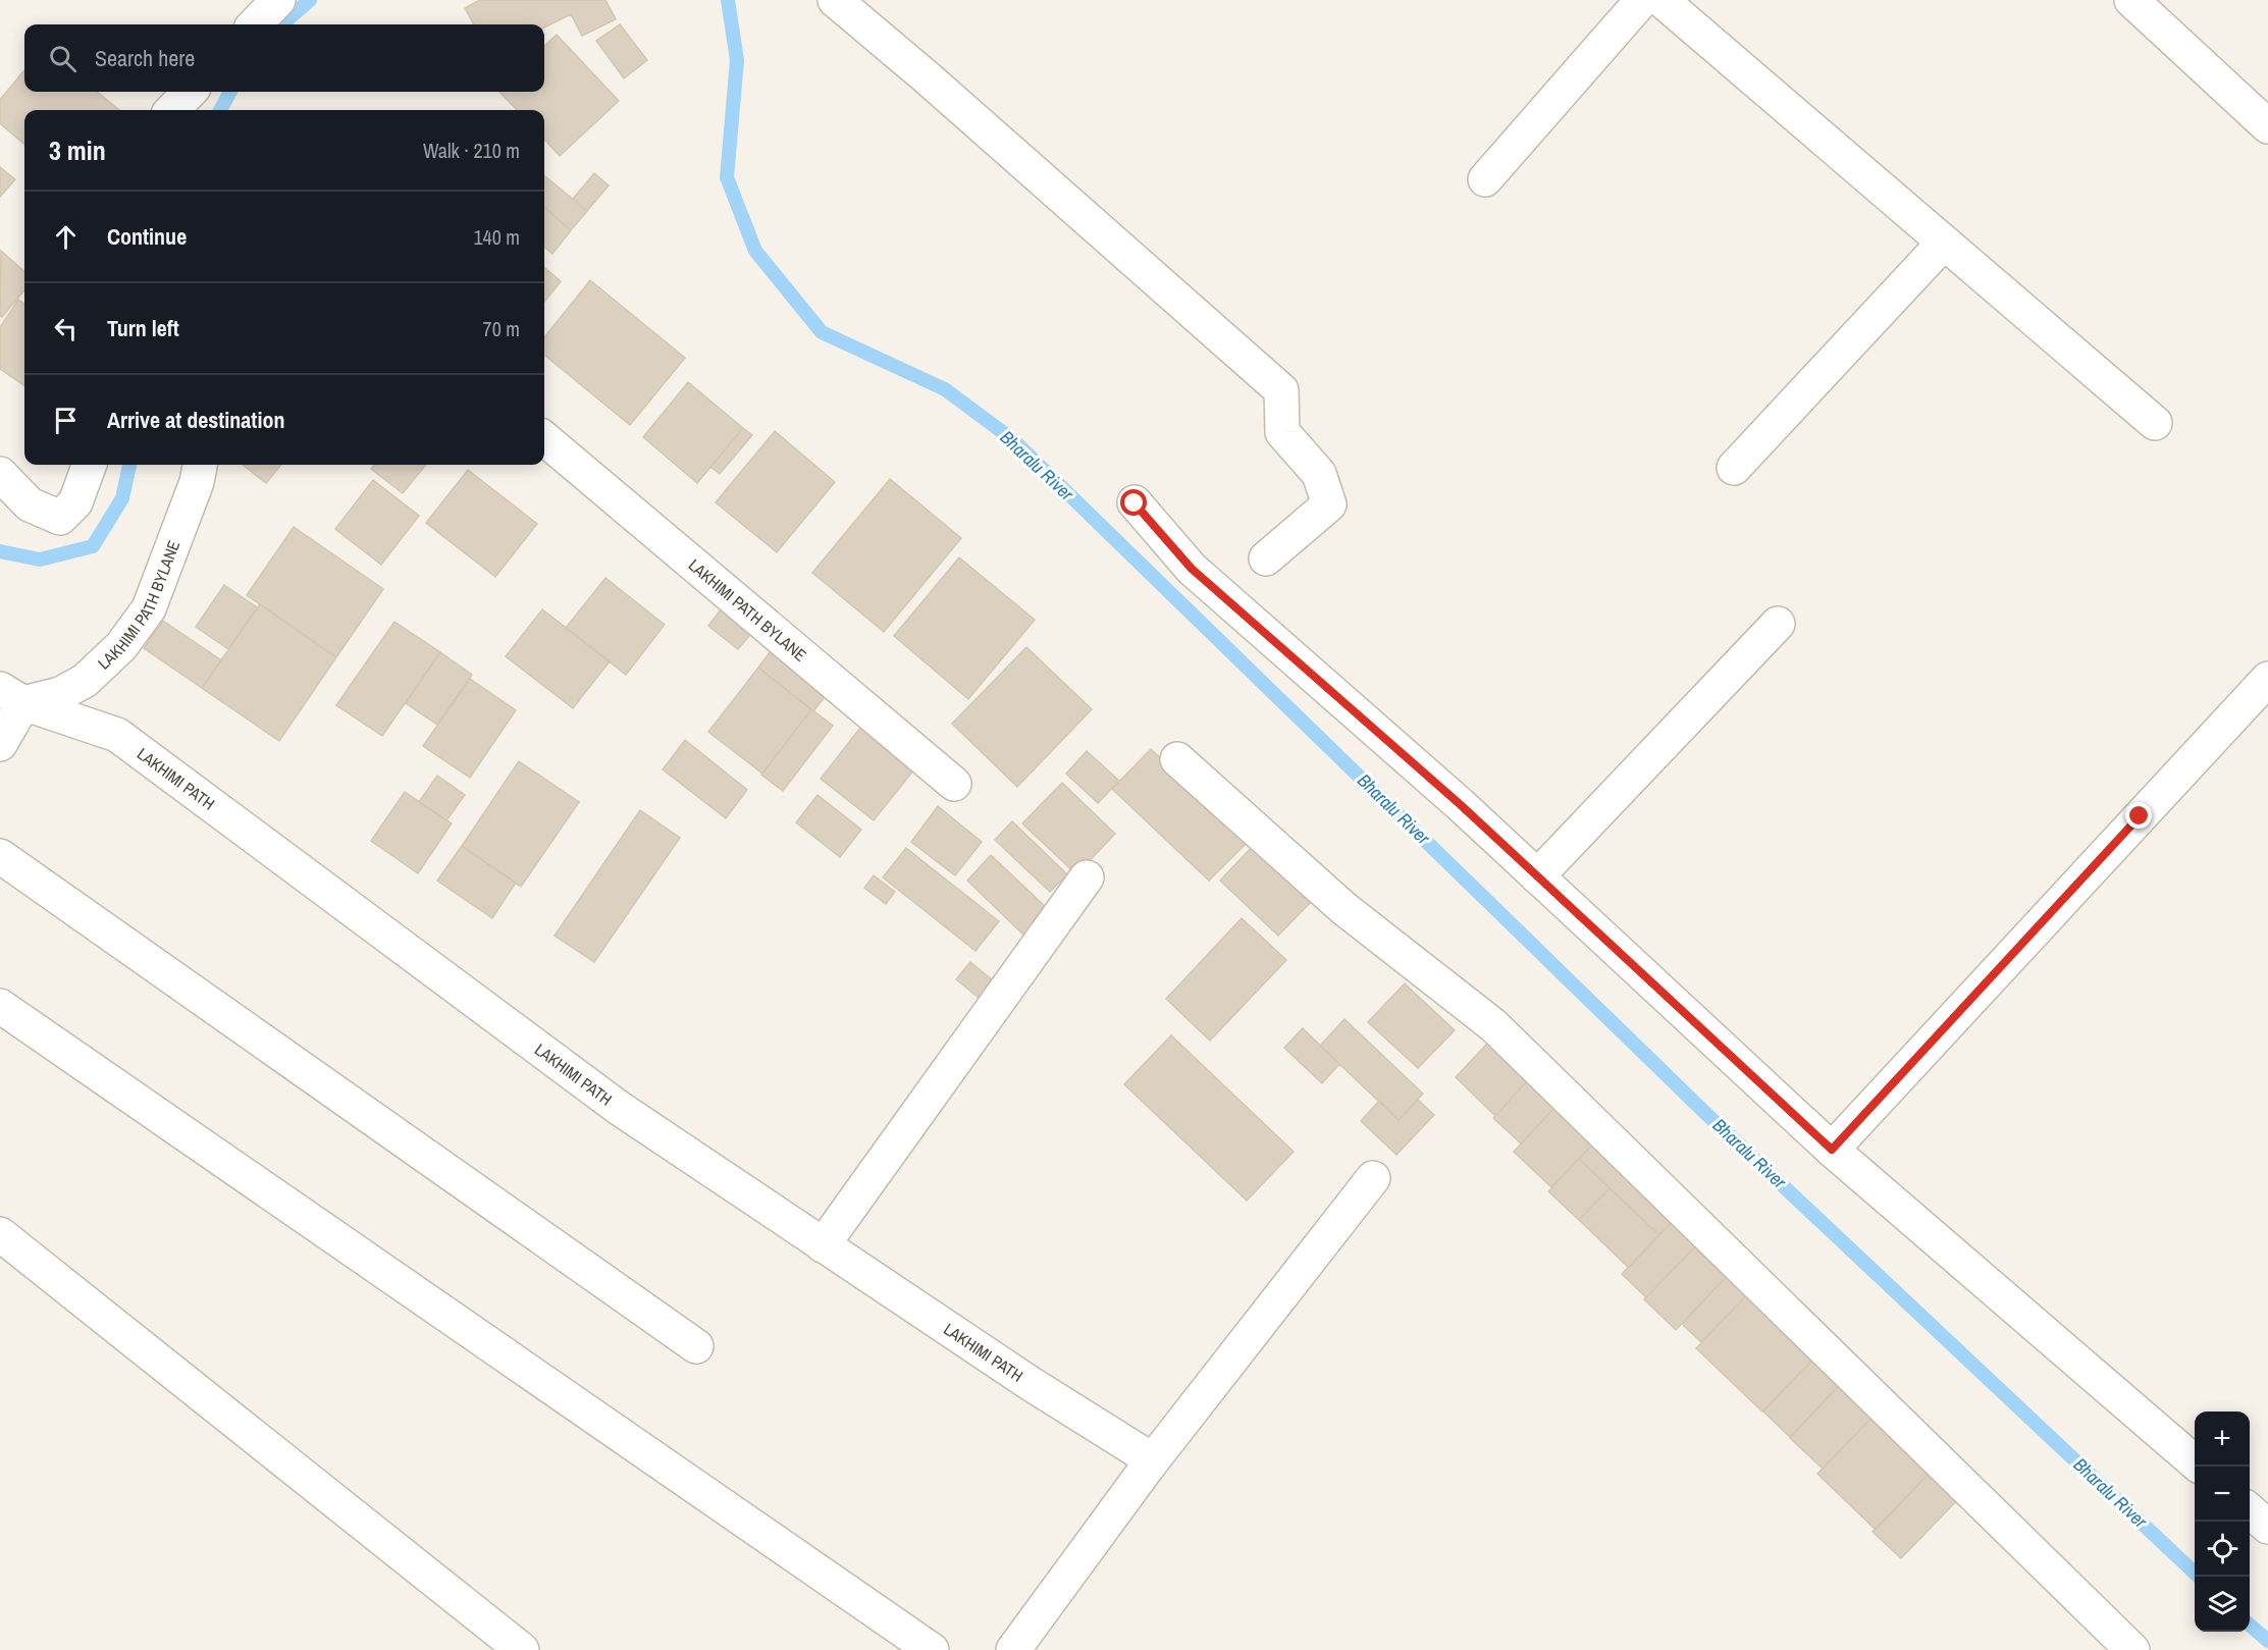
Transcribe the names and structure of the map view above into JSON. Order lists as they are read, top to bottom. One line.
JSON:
{"streets":{"street":["LAKHIMI PATH BYLANE","LAKHIMI PATH"]},"crossings":[["LAKHIMI PATH BYLANE","LAKHIMI PATH"]],"water":["Bharalu River"],"page":{"search":"Search here","heading":["3 min","Walk · 210 m"],"list":[["Continue","140 m"],["Turn left","70 m"],"Arrive at destination"],"map_buttons":["+","−"]}}
